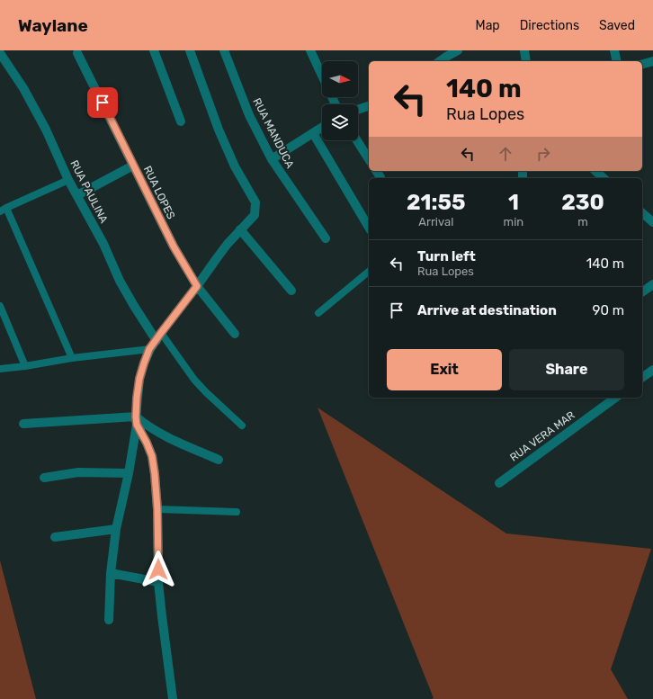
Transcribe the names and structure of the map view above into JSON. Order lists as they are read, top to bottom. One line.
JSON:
{"streets":{"street":["RUA MANDUCA","RUA PAULINA","RUA LOPES","RUA VERA MAR"]},"north":"right","page":{"header":"Waylane","nav":["Map","Directions","Saved"],"turn":["140 m","Rua Lopes"],"eta":["21:55","Arrival","1","min","230","m"],"list":[{"name":"Turn left","note":"Rua Lopes","value":"140 m"},{"name":"Arrive at destination","value":"90 m"}],"buttons":["Exit","Share"]}}
